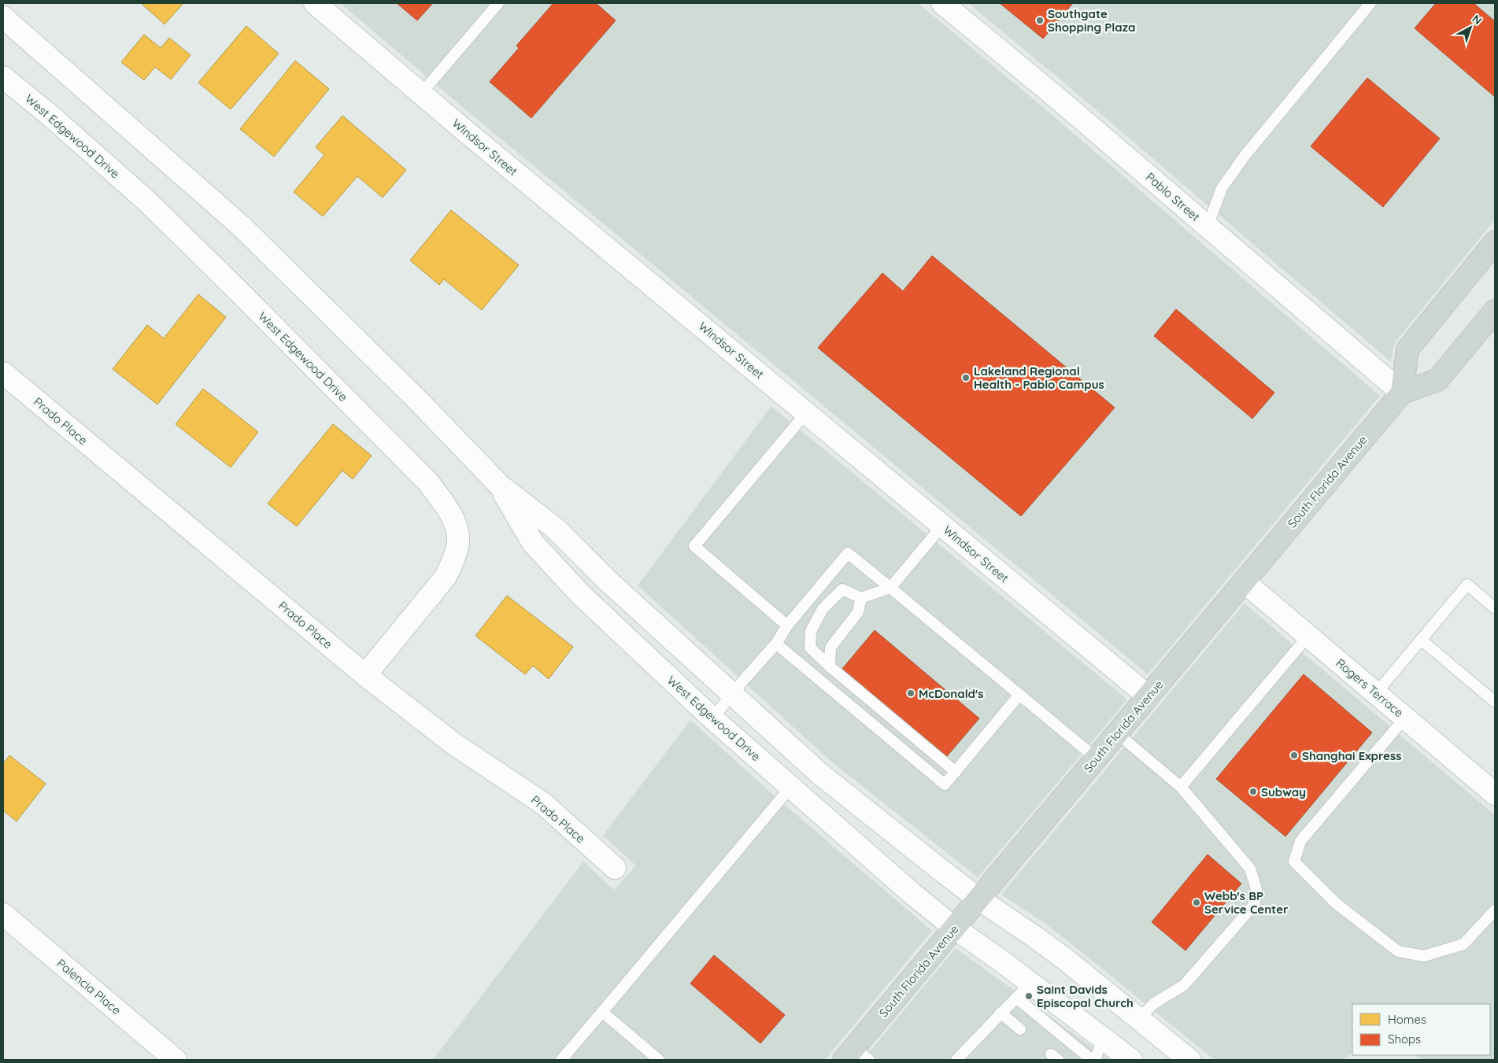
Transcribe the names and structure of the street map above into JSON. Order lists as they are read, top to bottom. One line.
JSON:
{"streets":{"main road":["South Florida Avenue"],"street":["West Edgewood Drive","Windsor Street","Pablo Street","Prado Place","Rogers Terrace","Palencia Place"]},"crossings":[["West Edgewood Drive","Prado Place"],["West Edgewood Drive","South Florida Avenue"],["Windsor Street","South Florida Avenue"],["Pablo Street","South Florida Avenue"],["South Florida Avenue","Rogers Terrace"]],"places":["Southgate Shopping Plaza","Lakeland Regional Health - Pablo Campus","McDonald's","Shanghai Express","Subway","Webb's BP Service Center","Saint Davids Episcopal Church"],"legend":["Homes","Shops"],"north":"top right"}
